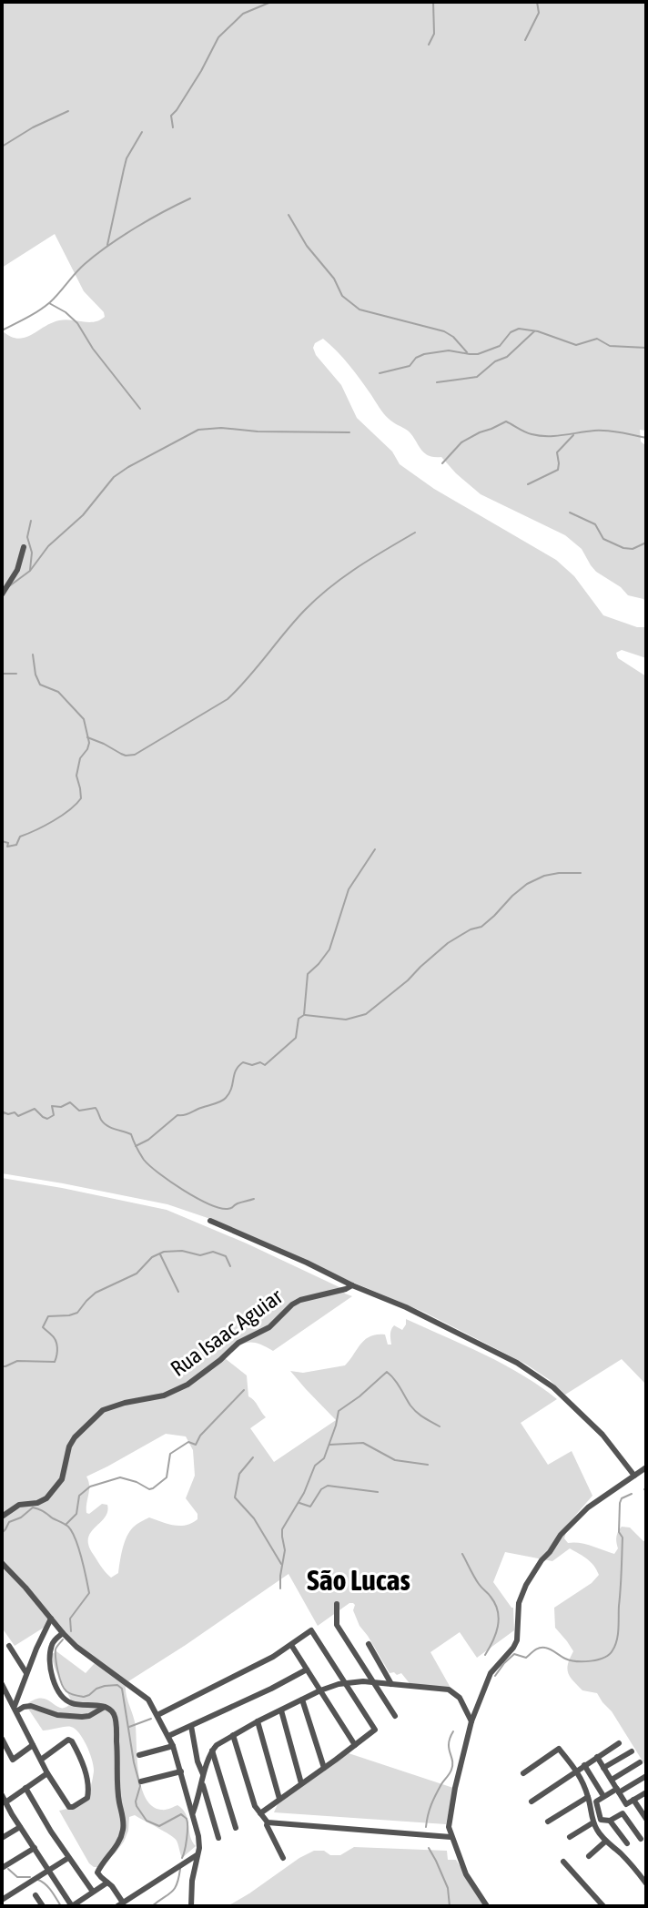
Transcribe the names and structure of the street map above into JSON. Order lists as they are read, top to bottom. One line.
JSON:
{"streets":{"street":["Rua Isaac Aguiar"]},"districts":["São Lucas"]}
